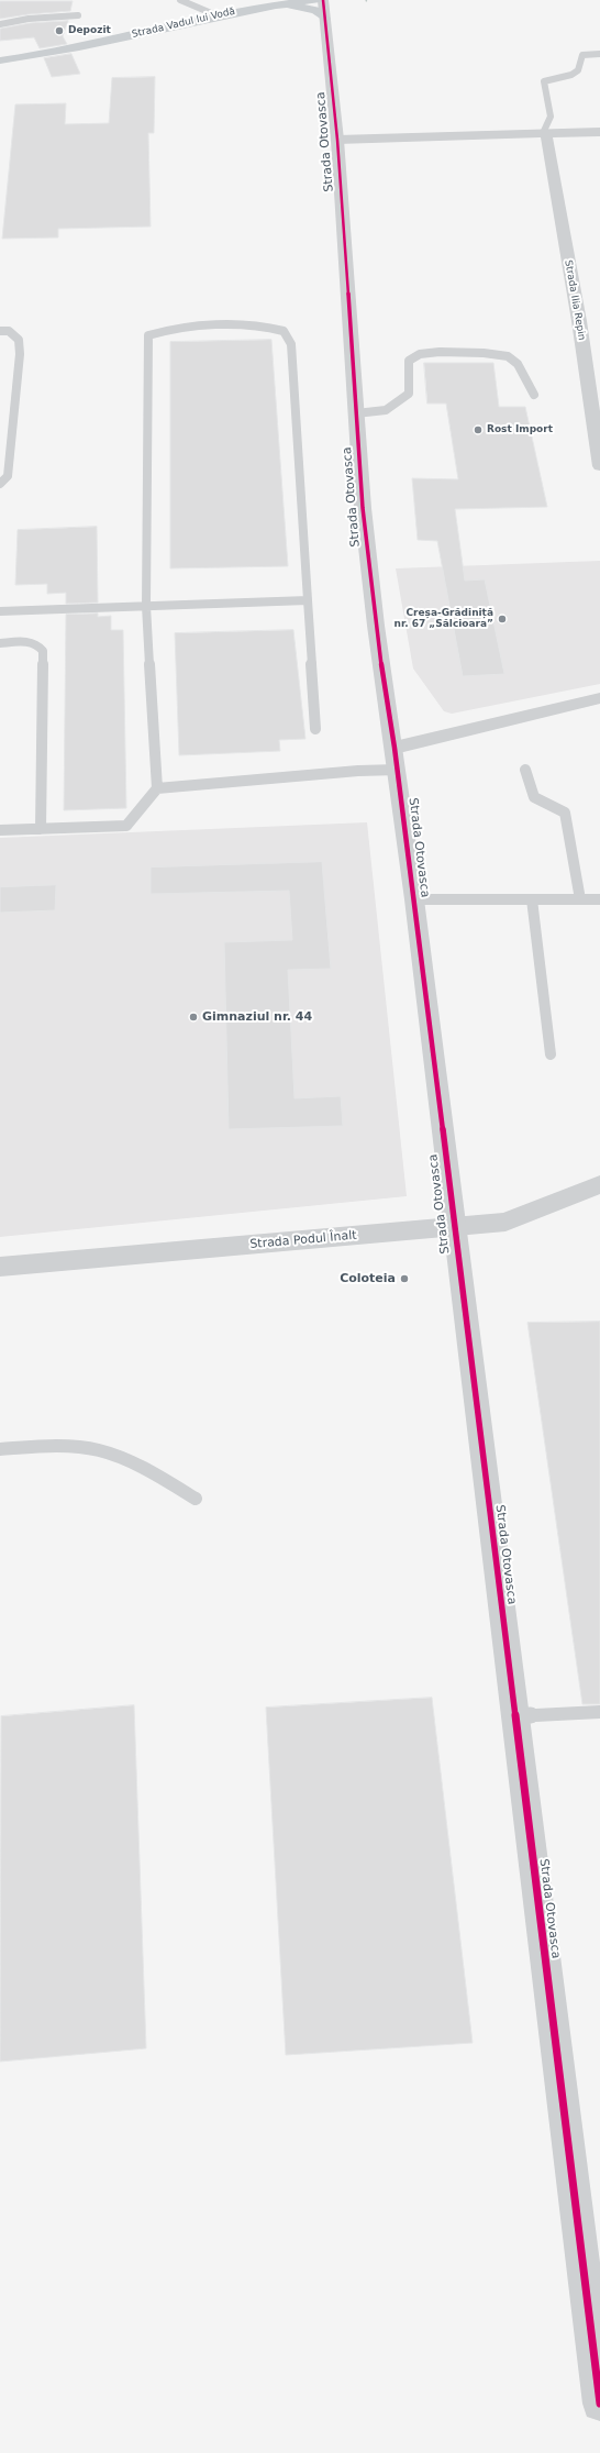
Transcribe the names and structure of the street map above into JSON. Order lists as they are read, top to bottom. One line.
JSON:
{"streets":{"main road":["Strada Vadul lui Vodă"],"street":["Strada Otovasca","Strada Ilia Repin","Strada Podul Înalt"]},"crossings":[["Strada Otovasca","Strada Podul Înalt"]],"places":["Depozit","Rost Import","Creșa-Grădiniță nr. 67 „Sălcioara”","Gimnaziul nr. 44","Coloteia"]}
